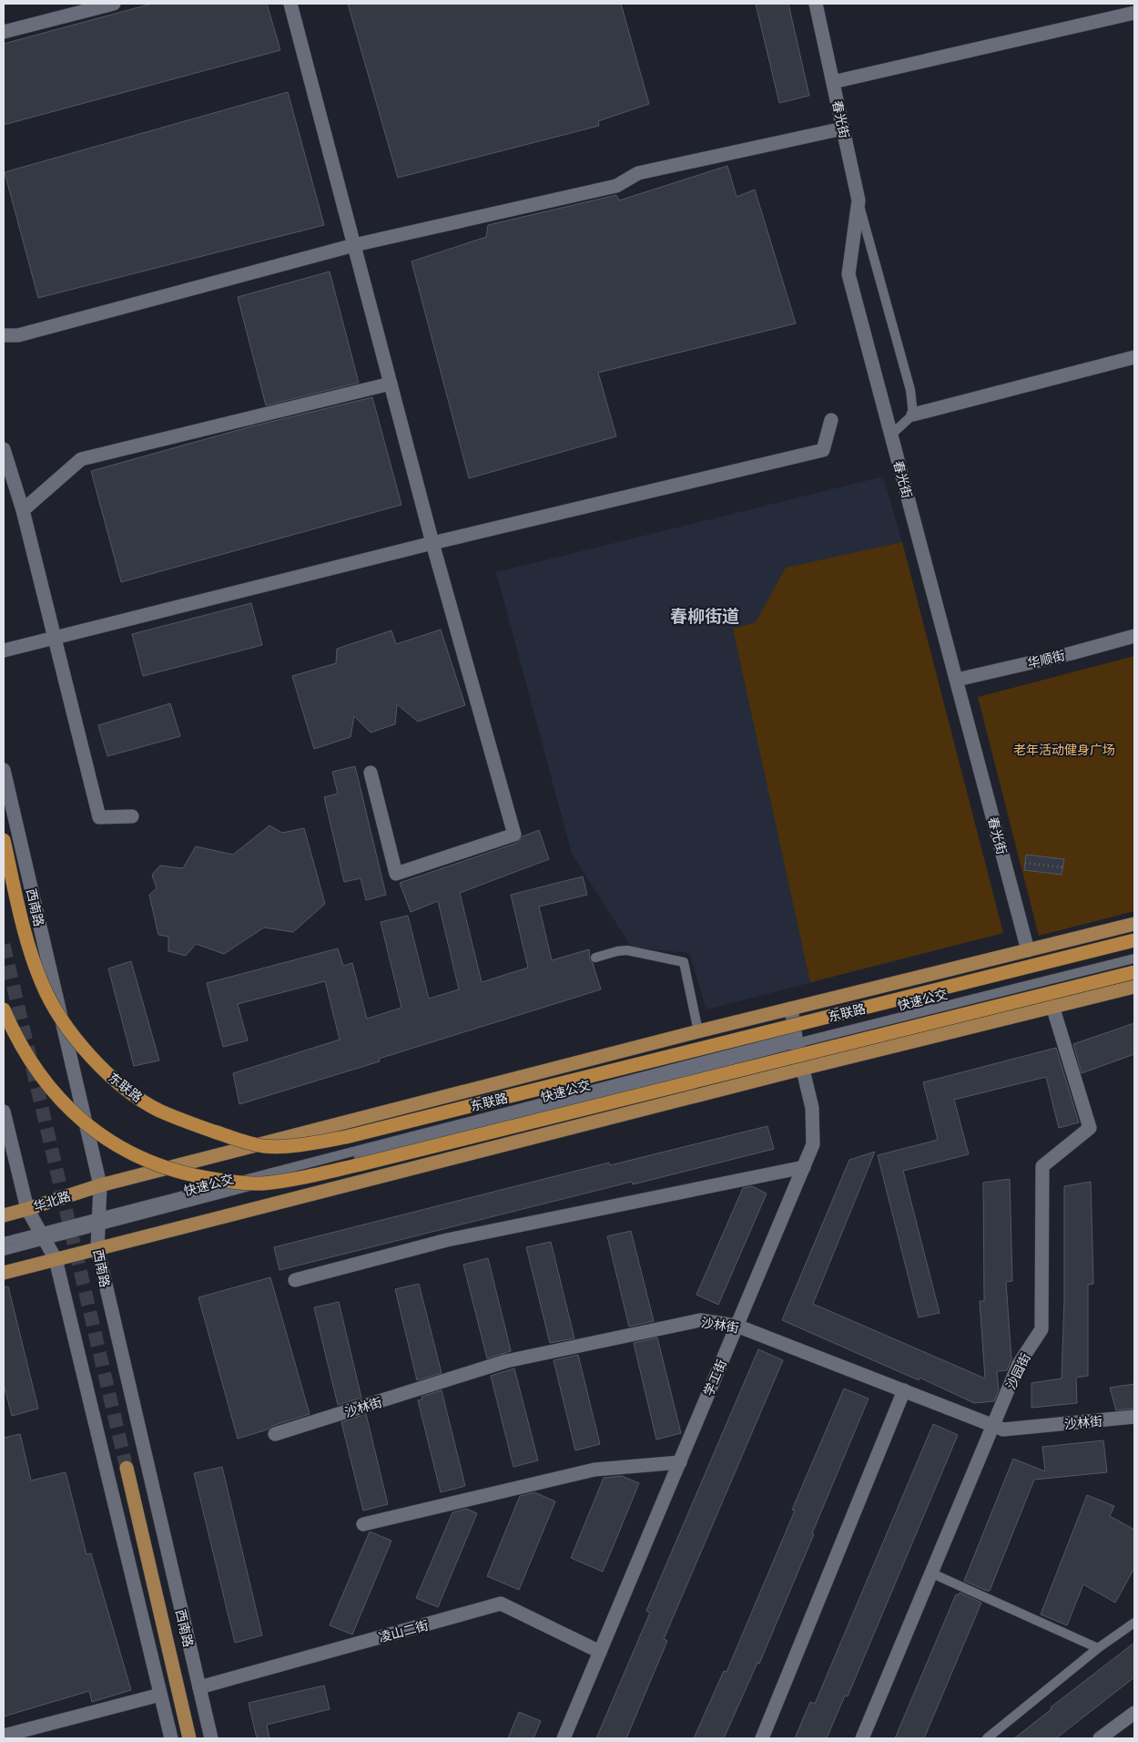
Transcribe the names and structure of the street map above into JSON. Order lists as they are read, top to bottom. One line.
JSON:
{"streets":{"highway":["东联路"],"main road":["西南路","华北路"],"street":["春光街","华顺街","沙林街","沙园街","学工街","凌山二街"],"lane":["快速公交"]},"crossings":[["春光街","华顺街"],["春光街","华北路"],["西南路","快速公交"],["西南路","华北路"],["西南路","凌山二街"],["快速公交","学工街"],["华北路","学工街"],["沙林街","沙园街"],["沙林街","学工街"],["学工街","凌山二街"]],"districts":["春柳街道"],"parks":["老年活动健身广场"]}
